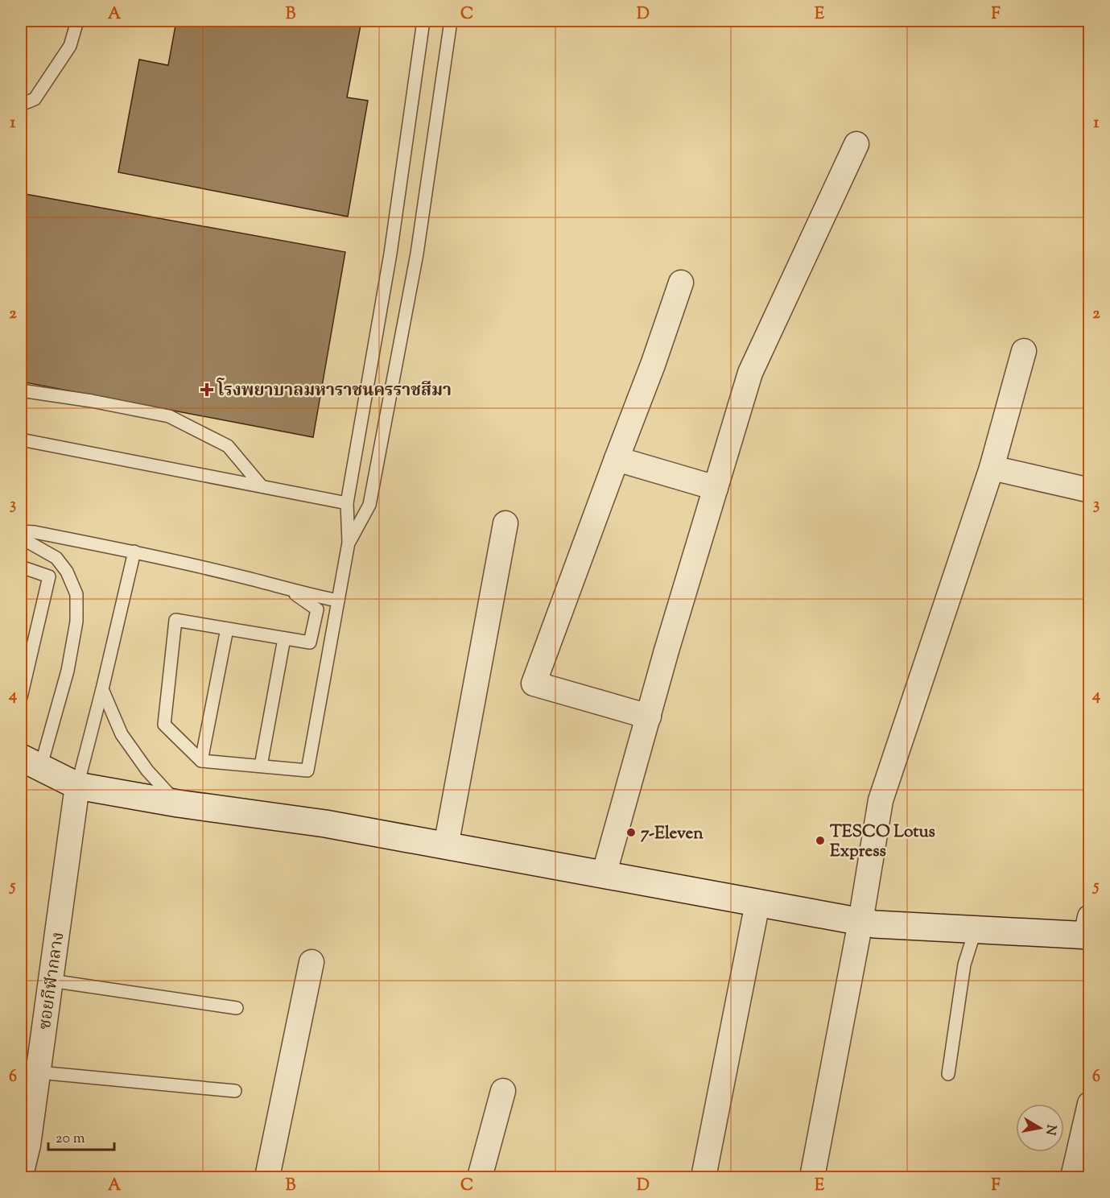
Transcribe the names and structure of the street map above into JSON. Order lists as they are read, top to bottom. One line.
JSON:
{"streets":{"street":["ซอยกีฬากลาง"]},"places":{"health":["โรงพยาบาลมหาราชนครราชสีมา"],"other":["7-Eleven","TESCO Lotus Express"]},"scale_bar":"20 m","north":"right","grid":{"columns":["A","B","C","D","E","F"],"rows":["1","2","3","4","5","6"]}}
